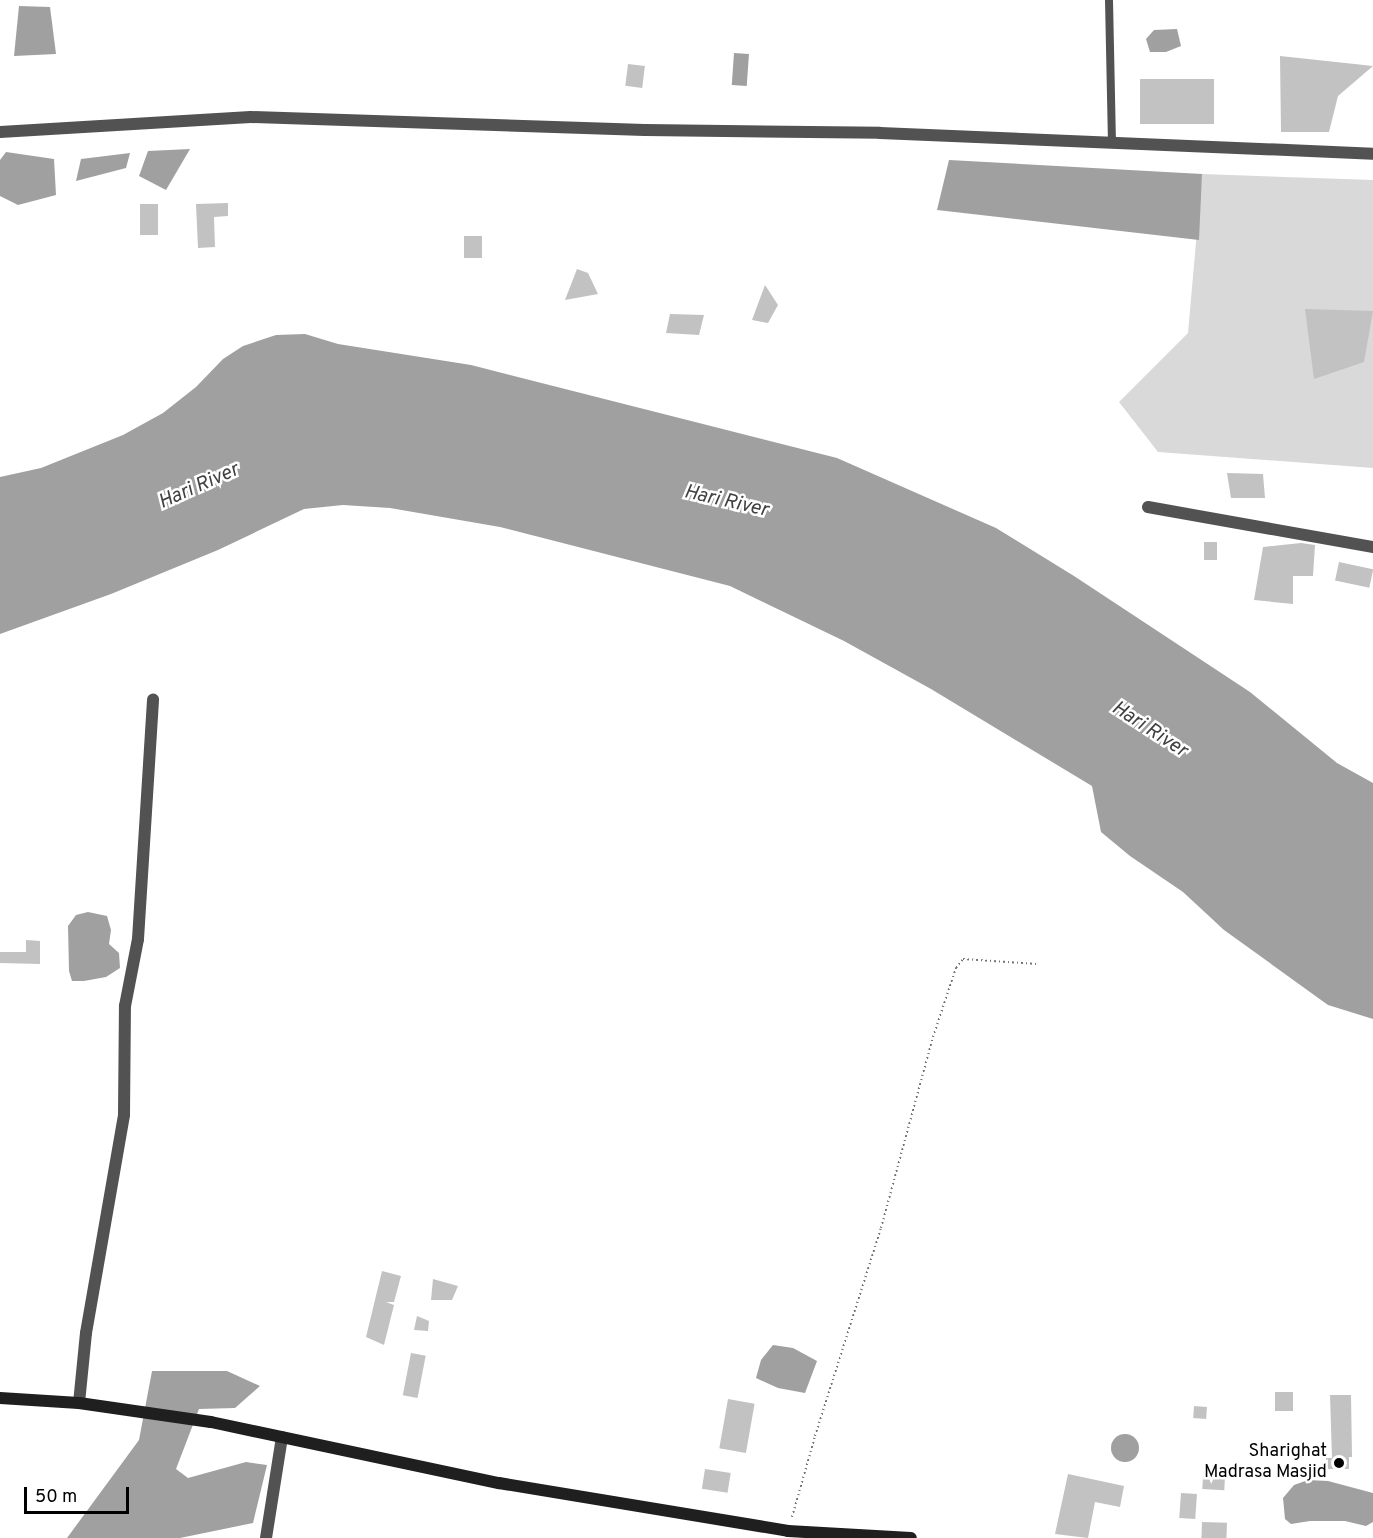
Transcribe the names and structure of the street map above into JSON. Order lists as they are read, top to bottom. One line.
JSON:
{"water":["Hari River"],"places":["Sharighat Madrasa Masjid"],"scale_bar":"50 m"}
